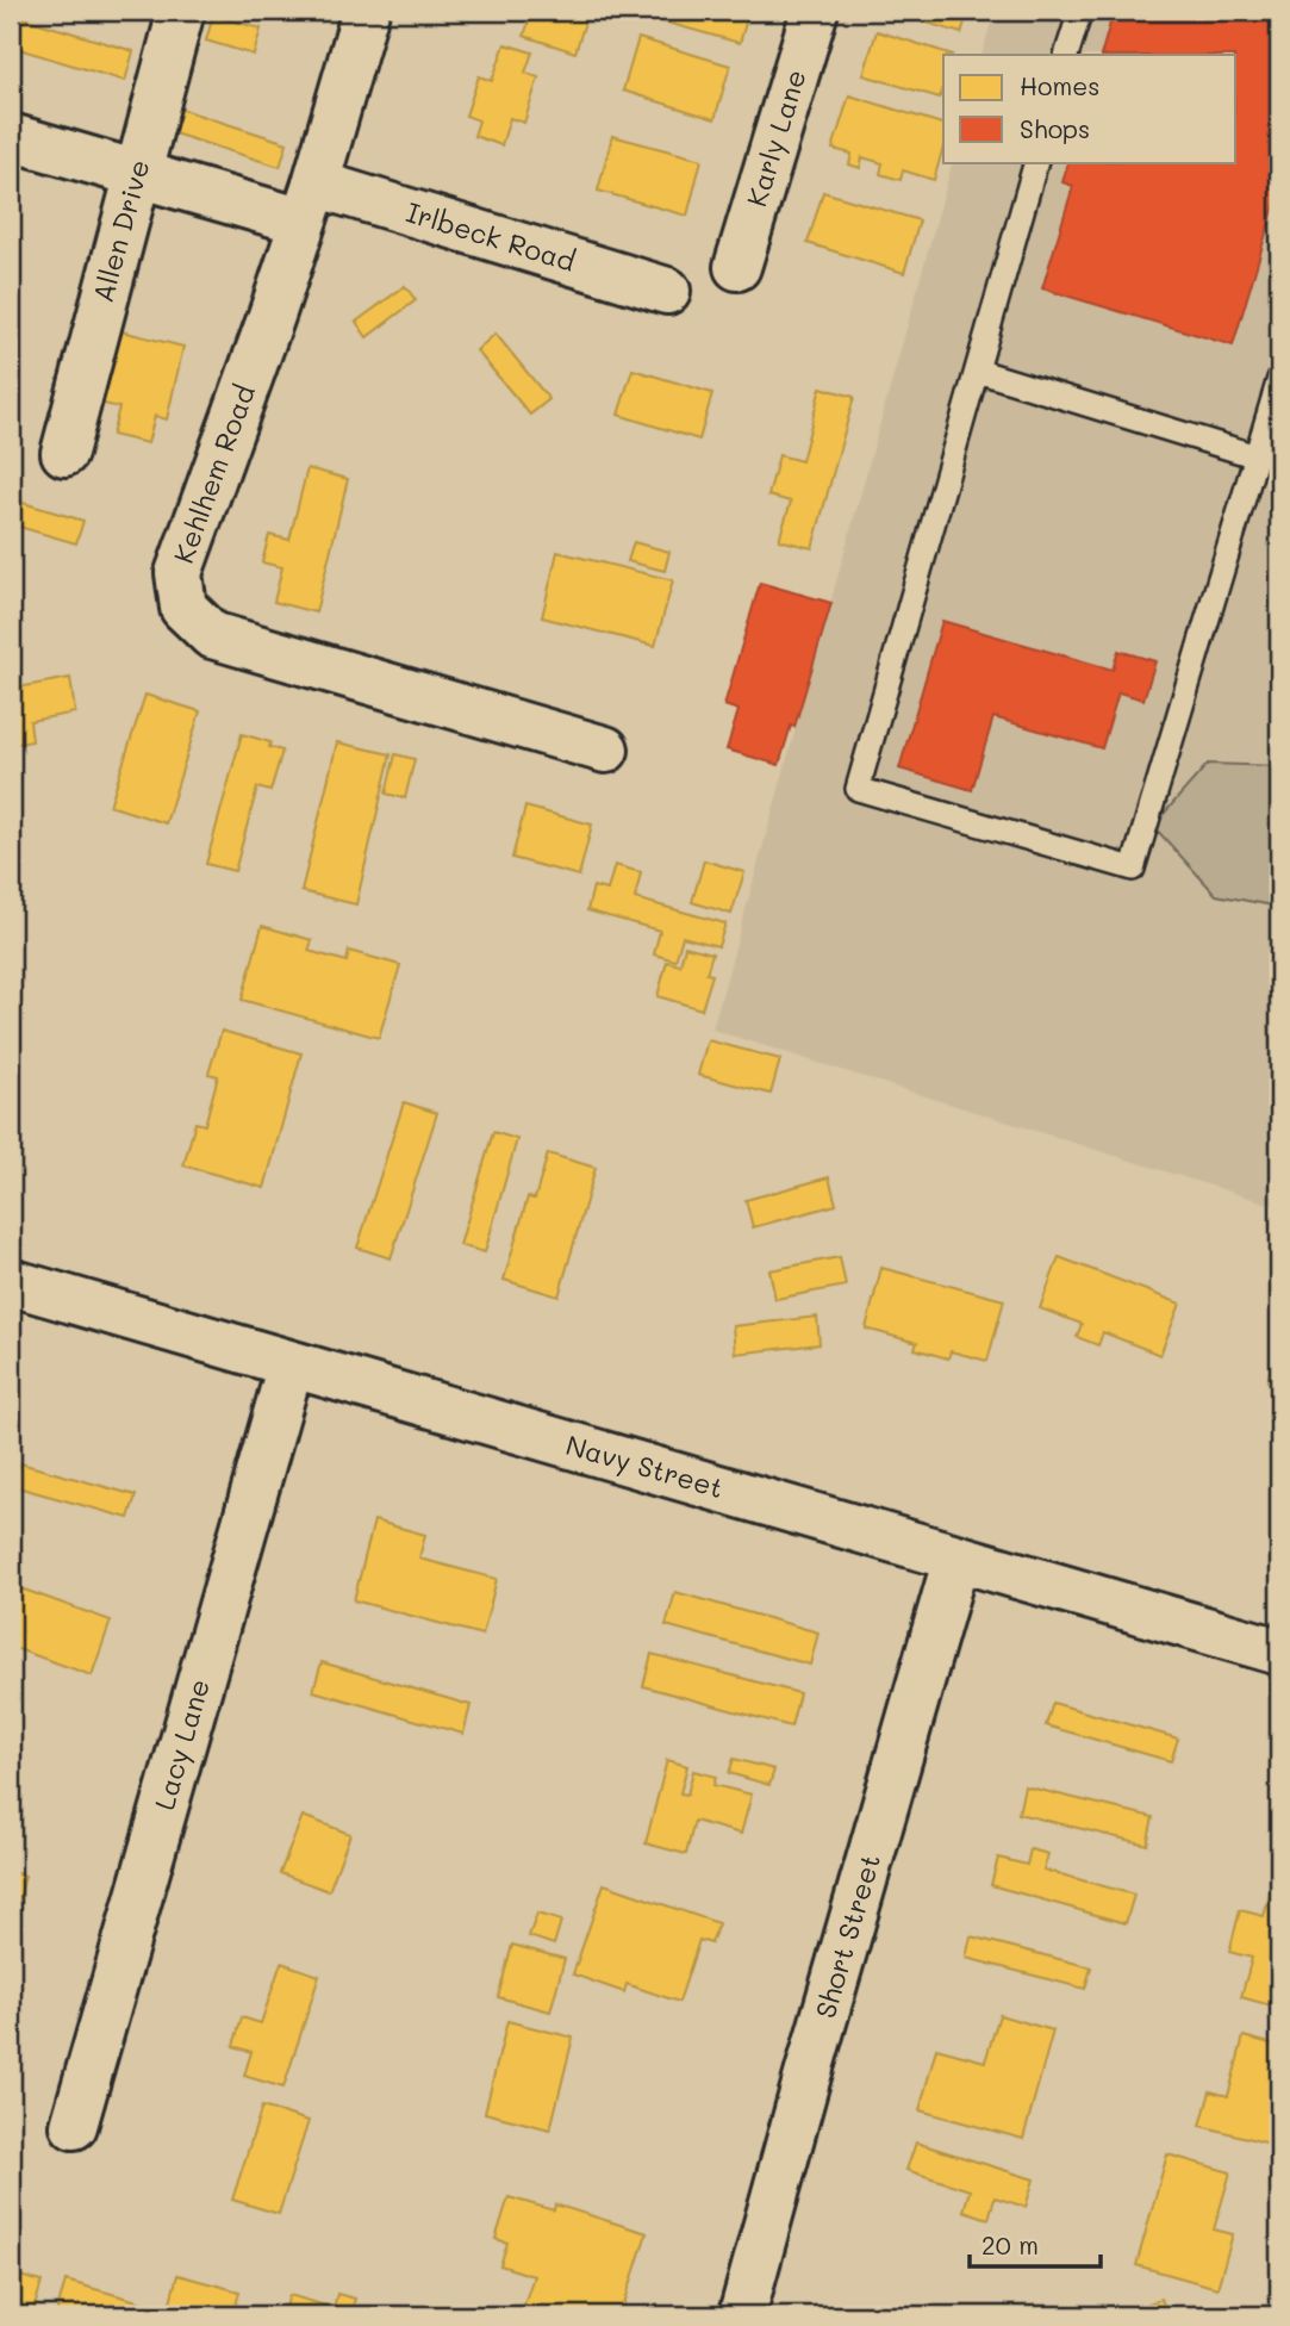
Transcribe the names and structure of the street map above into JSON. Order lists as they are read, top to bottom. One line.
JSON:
{"streets":{"street":["Karly Lane","Allen Drive","Irlbeck Road","Kehlhem Road","Navy Street","Lacy Lane","Short Street"]},"crossings":[["Allen Drive","Irlbeck Road"],["Irlbeck Road","Kehlhem Road"],["Navy Street","Lacy Lane"],["Navy Street","Short Street"]],"legend":["Homes","Shops"],"scale_bar":"20 m"}
